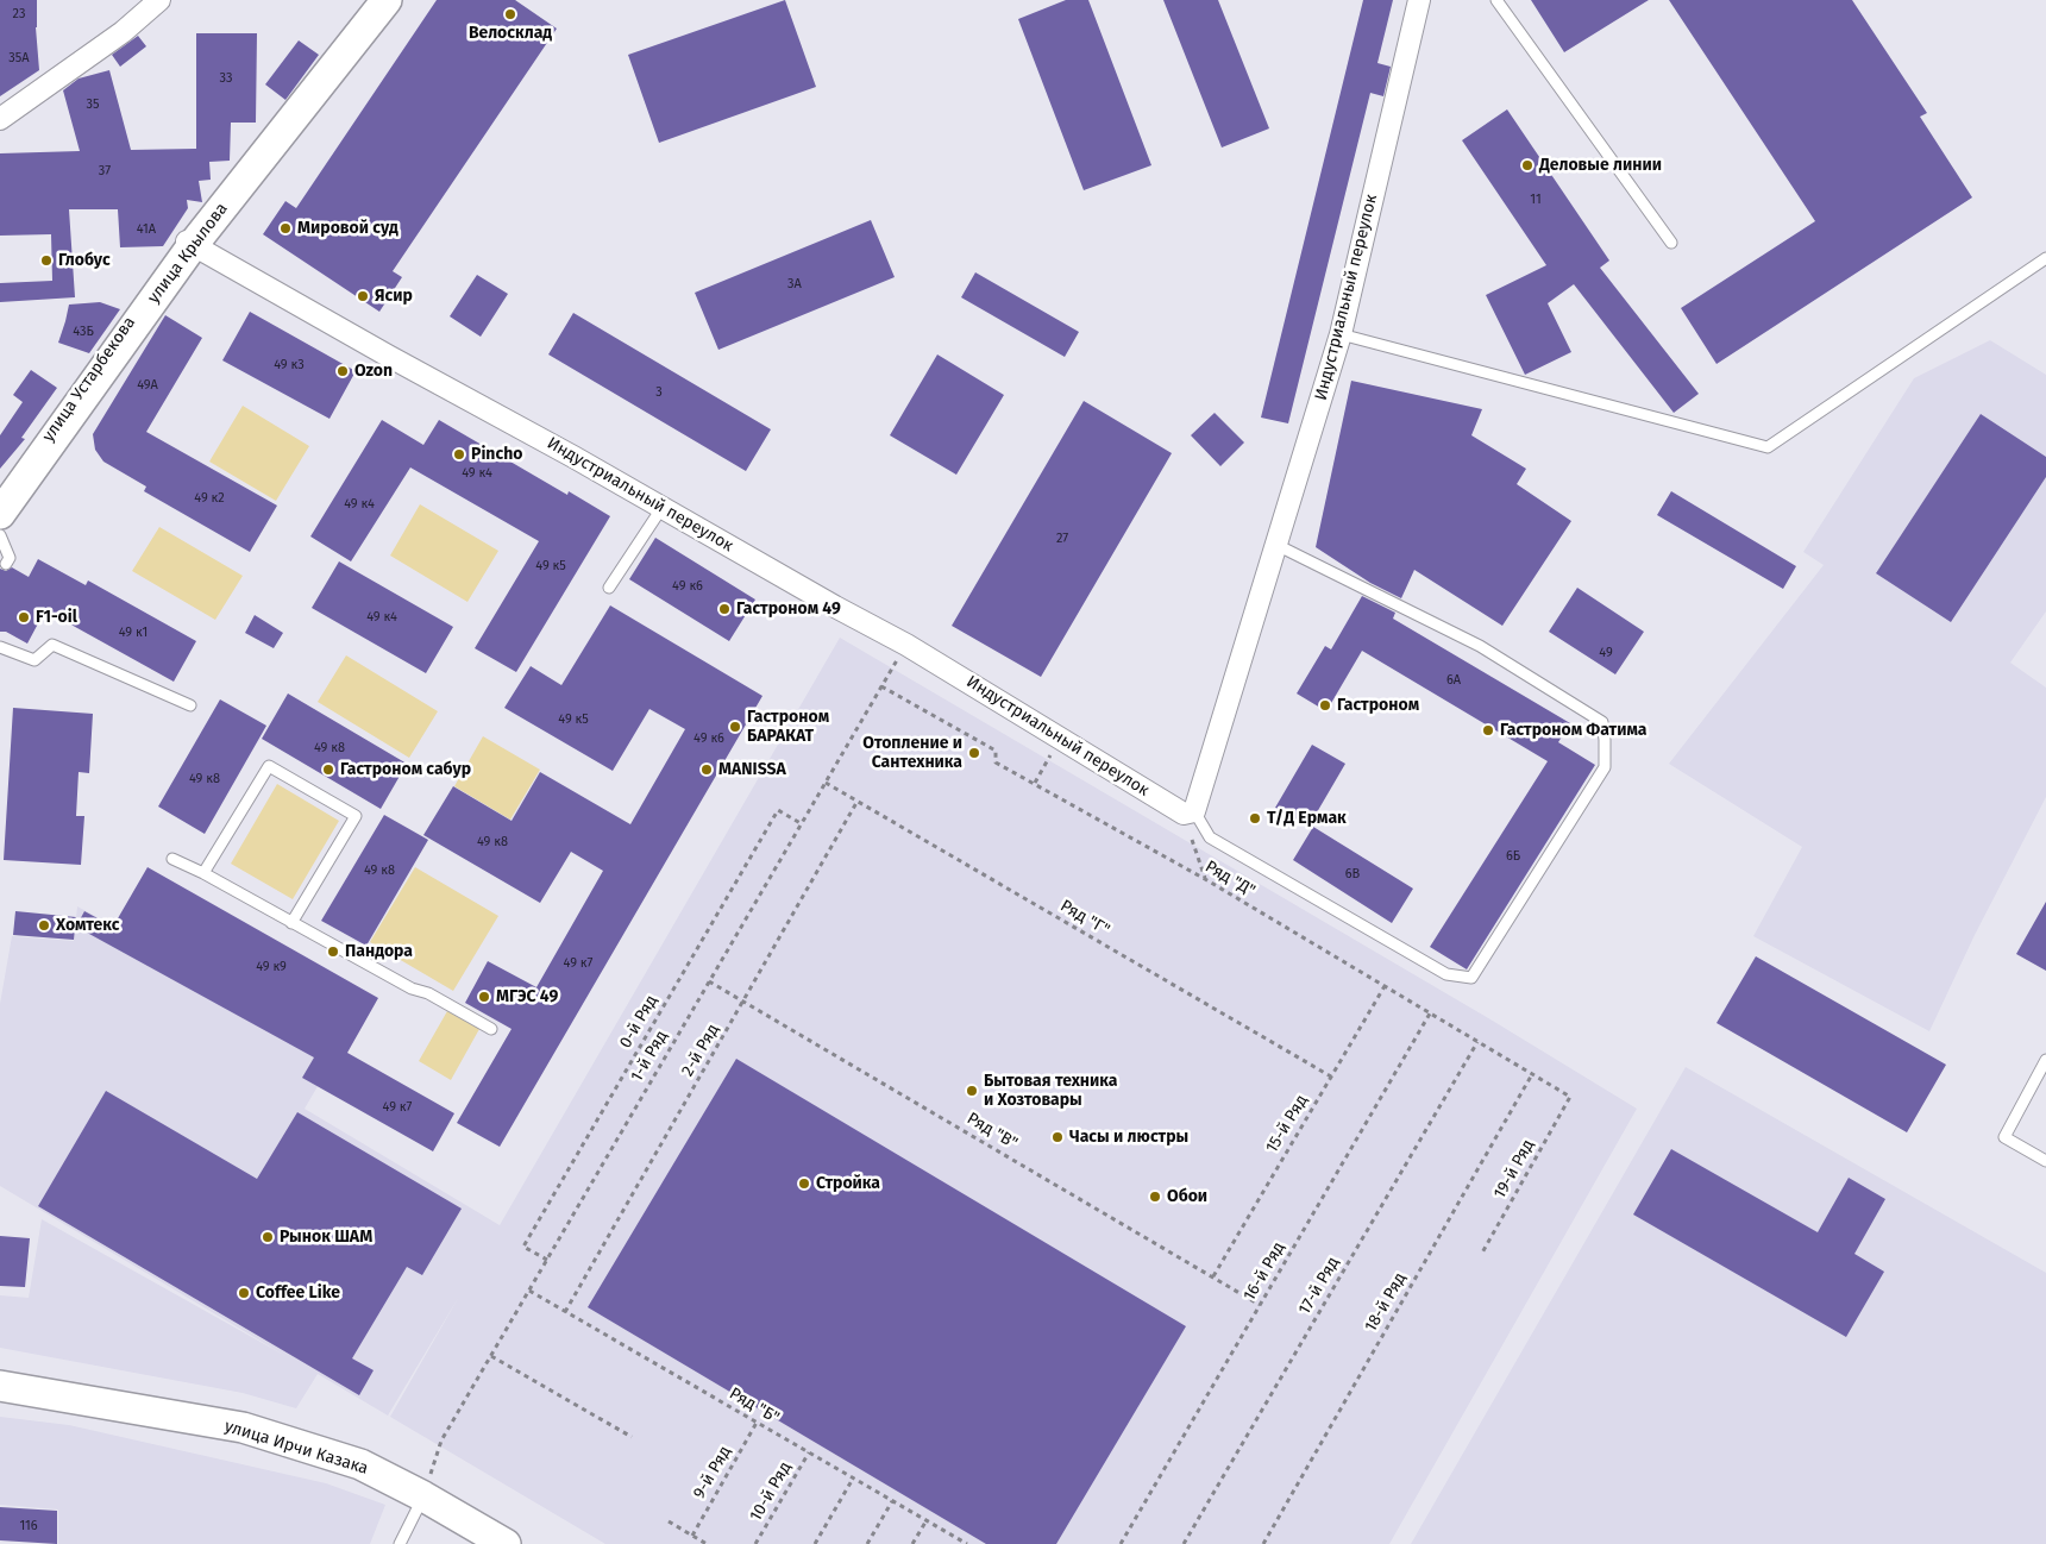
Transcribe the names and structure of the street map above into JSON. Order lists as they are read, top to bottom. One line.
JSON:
{"streets":{"main road":["улица Крылова","улица Устарбекова","улица Ирчи Казака"],"street":["Индустриальный переулок"],"path":["Ряд \"Д\"","Ряд \"Г\"","0-й Ряд","2-й Ряд","1-й Ряд","15-й Ряд","Ряд \"В\"","19-й Ряд","16-й Ряд","17-й Ряд","18-й Ряд","Ряд \"Б\"","9-й Ряд","10-й Ряд"]},"crossings":[["улица Крылова","Индустриальный переулок"],["улица Крылова","улица Устарбекова"],["Индустриальный переулок","улица Устарбекова"],["Индустриальный переулок","1-й Ряд"],["Ряд \"Д\"","1-й Ряд"],["Ряд \"Д\"","15-й Ряд"],["Ряд \"Д\"","19-й Ряд"],["Ряд \"Д\"","16-й Ряд"],["Ряд \"Д\"","17-й Ряд"],["Ряд \"Д\"","18-й Ряд"],["Ряд \"Г\"","2-й Ряд"],["Ряд \"Г\"","1-й Ряд"],["Ряд \"Г\"","15-й Ряд"],["0-й Ряд","1-й Ряд"],["2-й Ряд","Ряд \"В\""],["2-й Ряд","Ряд \"Б\""],["1-й Ряд","Ряд \"В\""],["1-й Ряд","Ряд \"Б\""],["1-й Ряд","улица Ирчи Казака"],["15-й Ряд","Ряд \"В\""],["Ряд \"В\"","16-й Ряд"],["Ряд \"Б\"","9-й Ряд"],["Ряд \"Б\"","10-й Ряд"]],"places":["Велосклад","Деловые линии","Мировой суд","Глобус","Ясир","Ozon","Pincho","Гастроном 49","F1-oil","Гастроном","Гастроном БАРАКАТ","Гастроном Фатима","Отопление и Сантехника","Гастроном сабур","MANISSA","Т/Д Ермак","Хомтекс","Пандора","МГЭС 49","Бытовая техника и Хозтовары","Часы и люстры","Стройка","Обои","Рынок ШАМ","Coffee Like"],"house_numbers":["23","35А","33","35","37","11","41А","3А","43Б","49 к3","49А","3","49 к4","49 к2","49 к4","27","49 к5","49 к6","49 к4","49 к1","49","6А","49 к5","49 к6","49 к8","49 к8","49 к8","6Б","49 к8","6В","49 к7","49 к9","49 к7","116"]}
